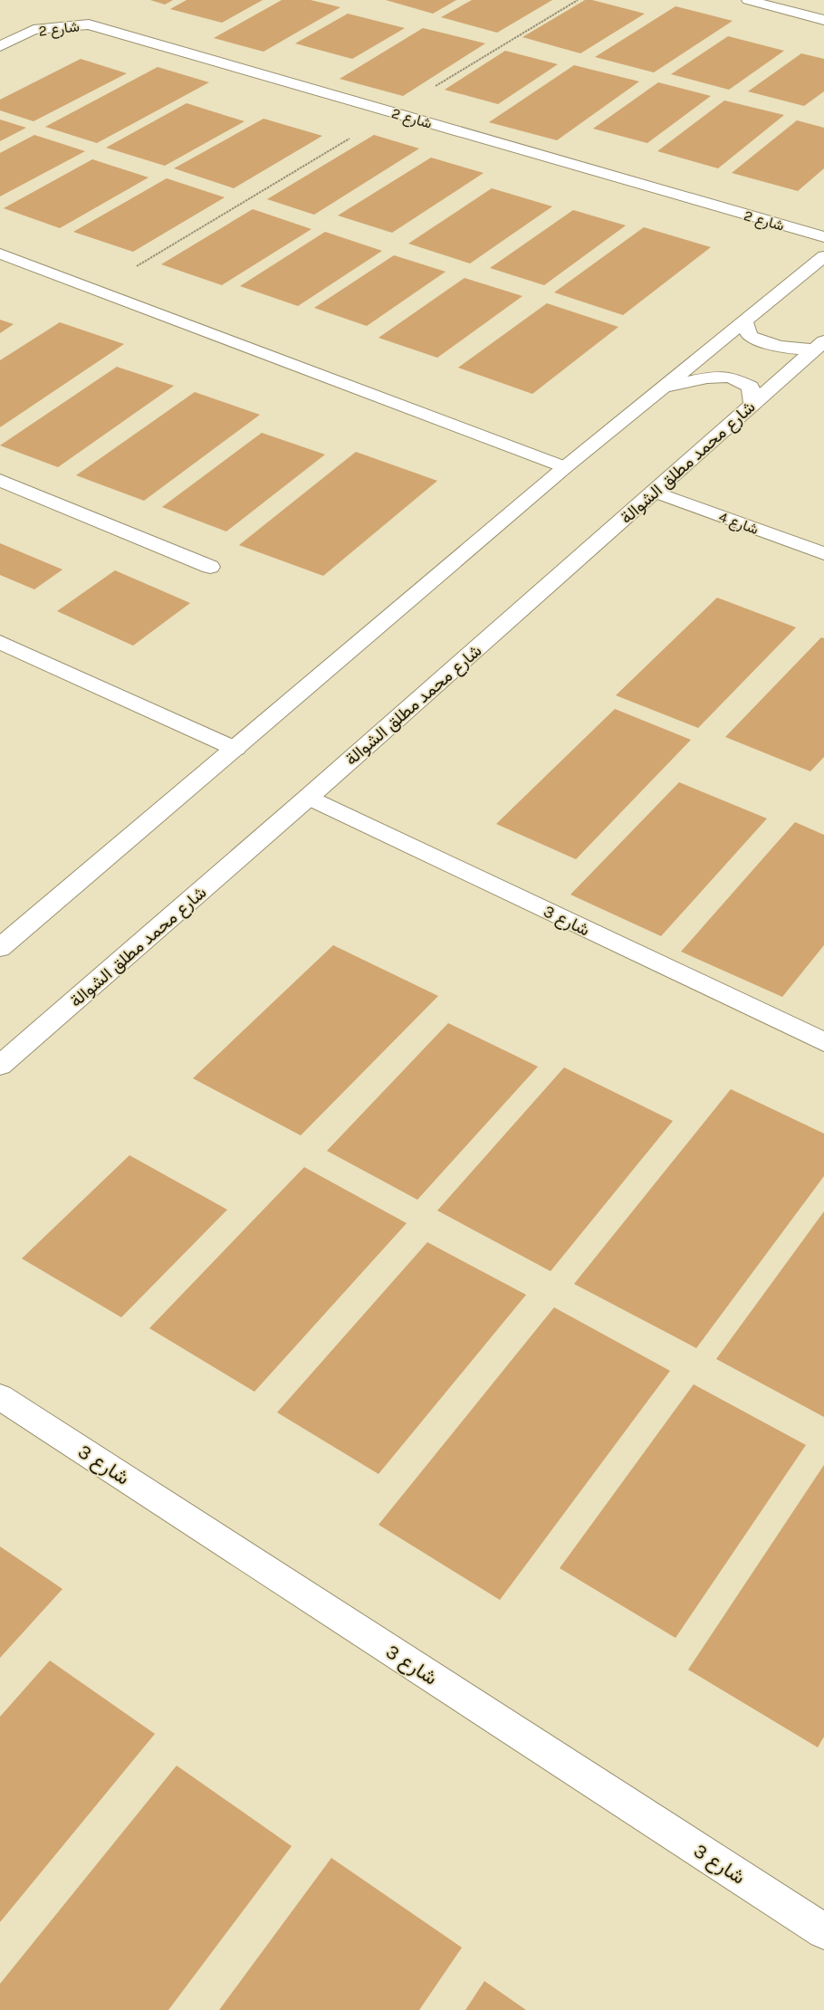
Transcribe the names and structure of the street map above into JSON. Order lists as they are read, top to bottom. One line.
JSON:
{"streets":{"street":["شارع 2","شارع محمد مطلق الشوالة","شارع 4","شارع 3"]},"crossings":[["شارع محمد مطلق الشوالة","شارع 4"],["شارع محمد مطلق الشوالة","شارع 3"]]}
